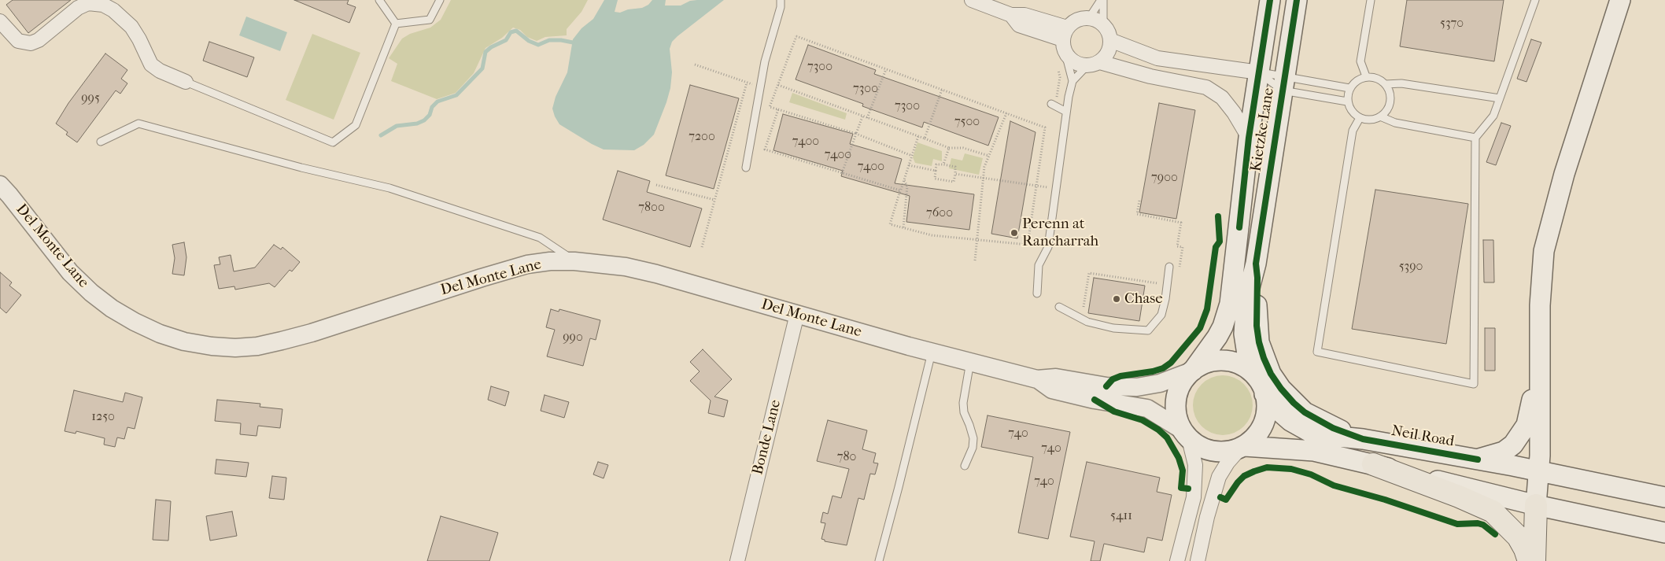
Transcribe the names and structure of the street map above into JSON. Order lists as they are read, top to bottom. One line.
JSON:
{"streets":{"main road":["Kietzke Lane","Neil Road"],"street":["Del Monte Lane","Bonde Lane"]},"crossings":[["Kietzke Lane","Del Monte Lane"],["Kietzke Lane","Neil Road"],["Del Monte Lane","Neil Road"],["Del Monte Lane","Bonde Lane"]],"places":["Perenn at Rancharrah","Chase"],"house_numbers":["5370","7300","7300","995","7300","7500","7200","7400","7400","7400","7900","7800","7600","5390","990","1250","740","740","780","740","5411"]}
